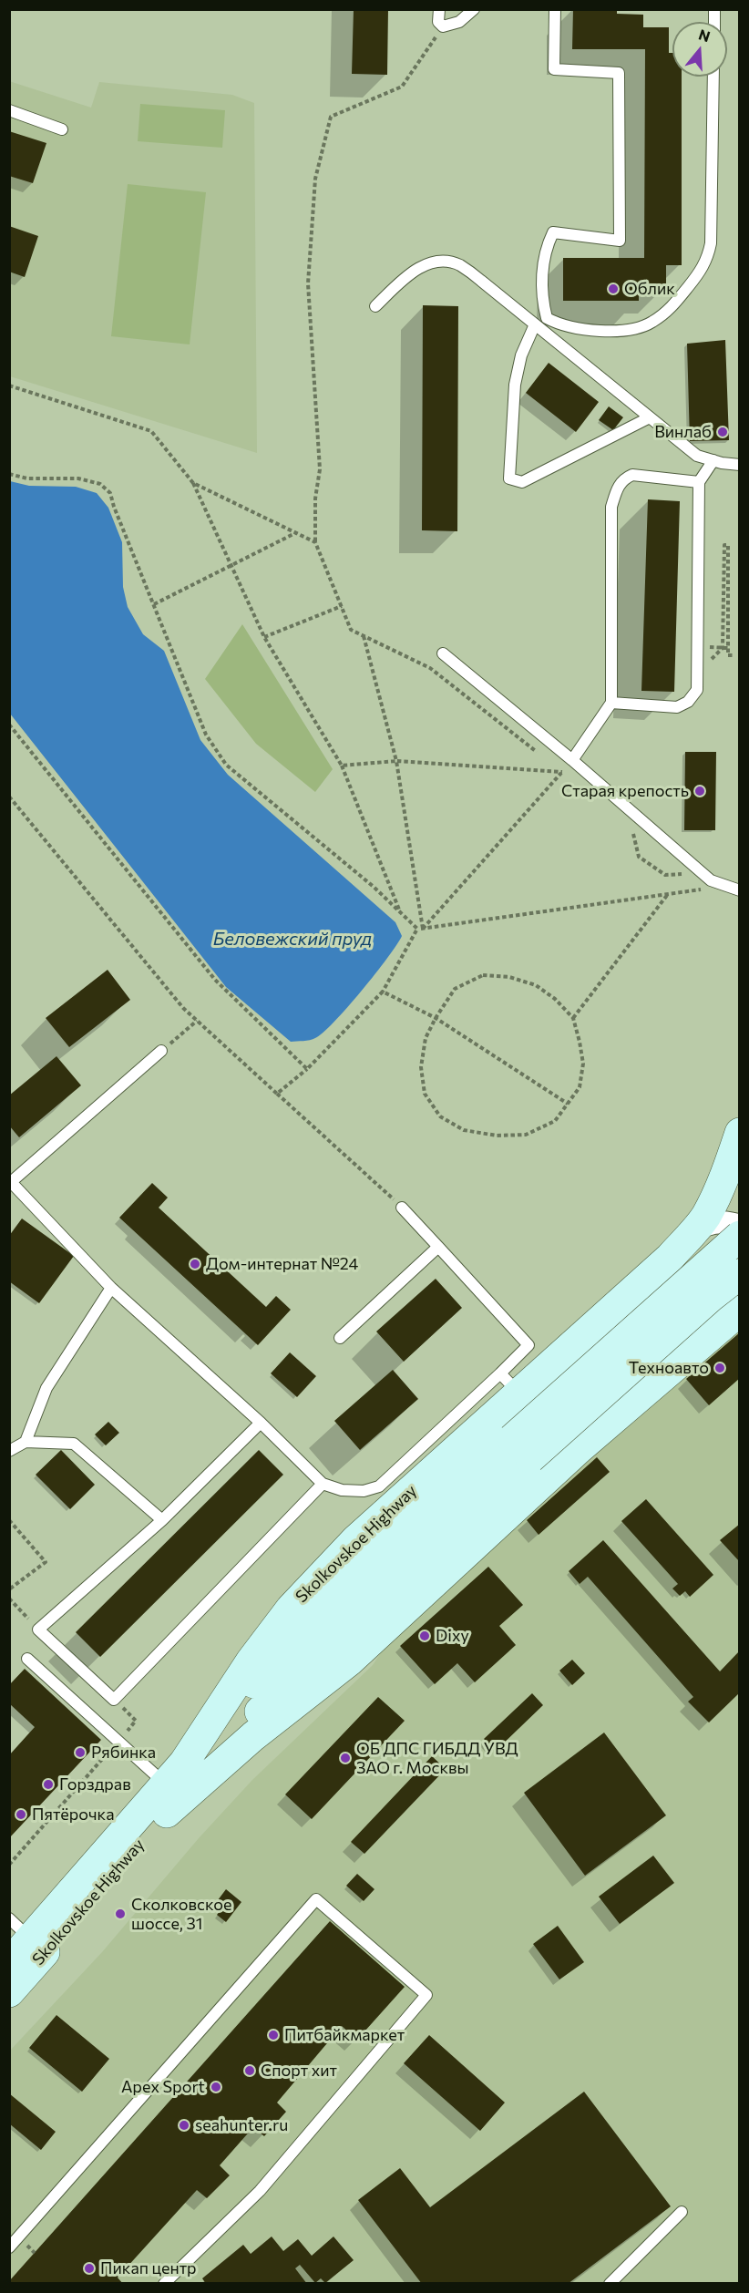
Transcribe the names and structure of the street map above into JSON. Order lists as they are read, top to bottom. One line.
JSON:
{"streets":{"main road":["Skolkovskoe Highway"]},"water":["Беловежский пруд"],"places":["Облик","Винлаб","Старая крепость","Дом-интернат №24","Техноавто","Dixy","Рябинка","ОБ ДПС ГИБДД УВД ЗАО г. Москвы","Горздрав","Пятёрочка","Сколковское шоссе, 31","Питбайкмаркет","Спорт хит","Apex Sport","seahunter.ru","Пикап центр"],"north":"top"}
